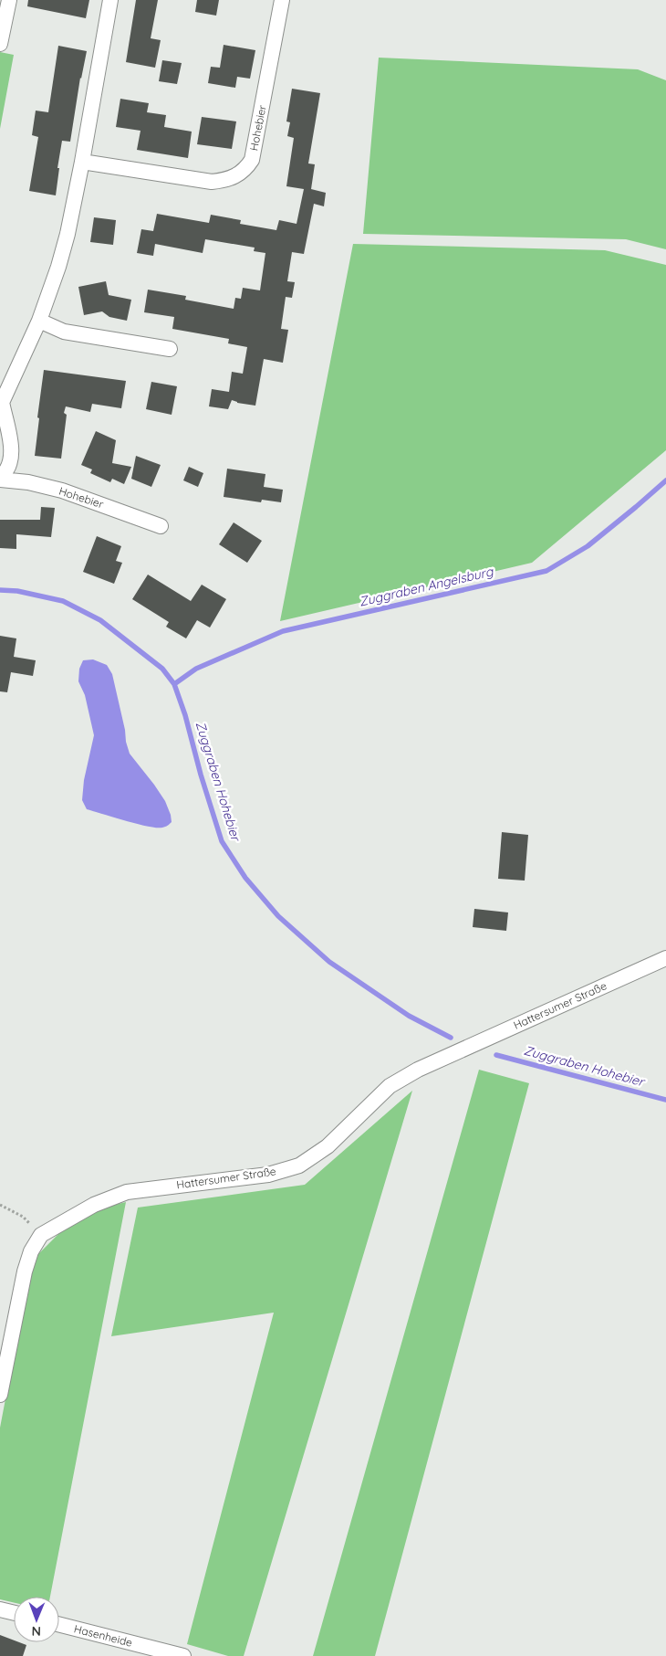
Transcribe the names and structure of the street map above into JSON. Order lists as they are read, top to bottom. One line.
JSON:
{"streets":{"street":["Hohebier","Hattersumer Straße","Hasenheide"]},"water":["Zuggraben Angelsburg","Zuggraben Hohebier"],"north":"bottom"}
